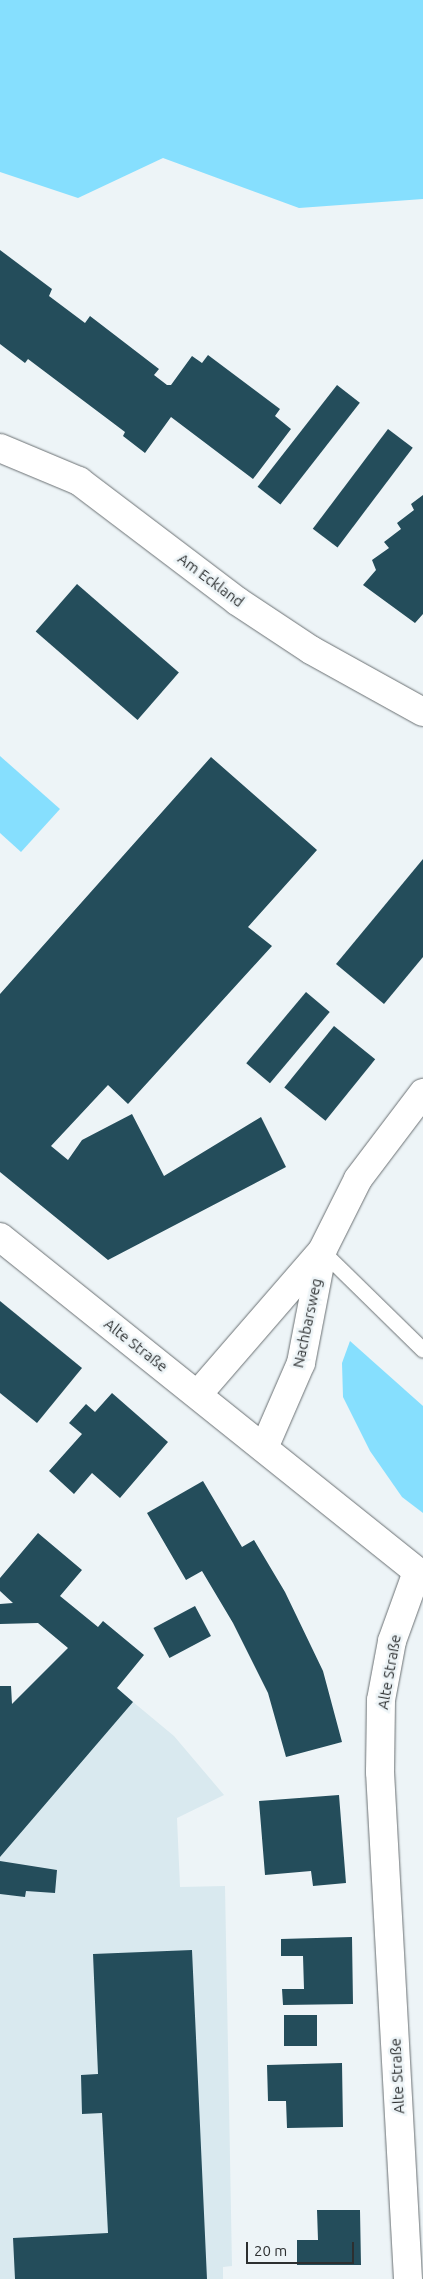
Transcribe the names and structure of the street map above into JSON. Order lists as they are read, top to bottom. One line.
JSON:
{"streets":{"street":["Am Eckland","Nachbarsweg","Alte Straße"]},"crossings":[["Nachbarsweg","Alte Straße"]],"scale_bar":"20 m"}
